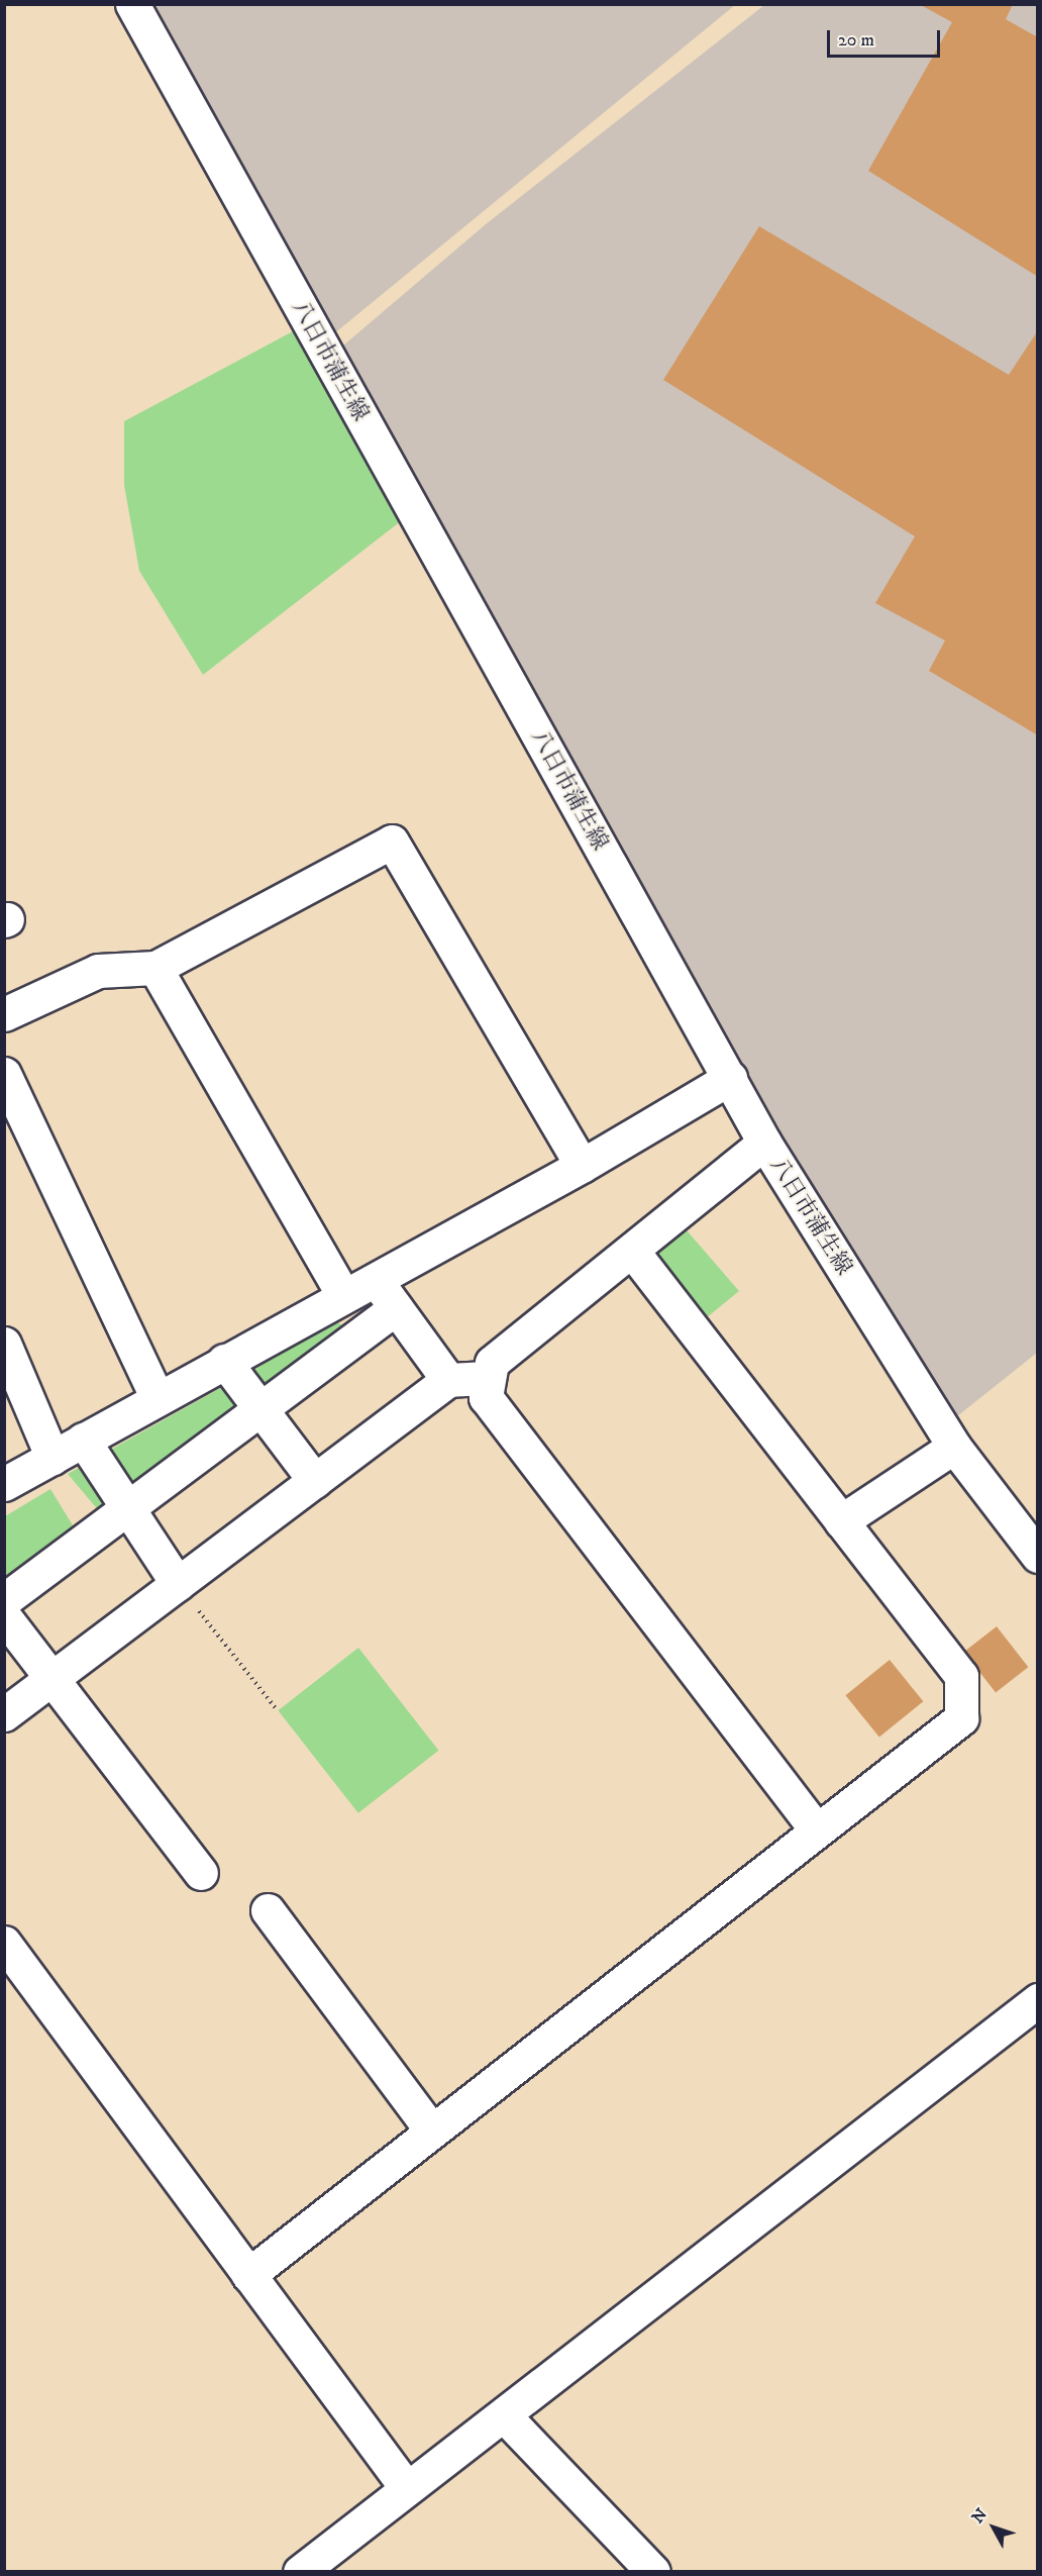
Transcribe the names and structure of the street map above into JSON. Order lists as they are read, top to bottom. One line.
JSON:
{"streets":{"street":["八日市蒲生線"]},"scale_bar":"20 m","north":"top left"}
